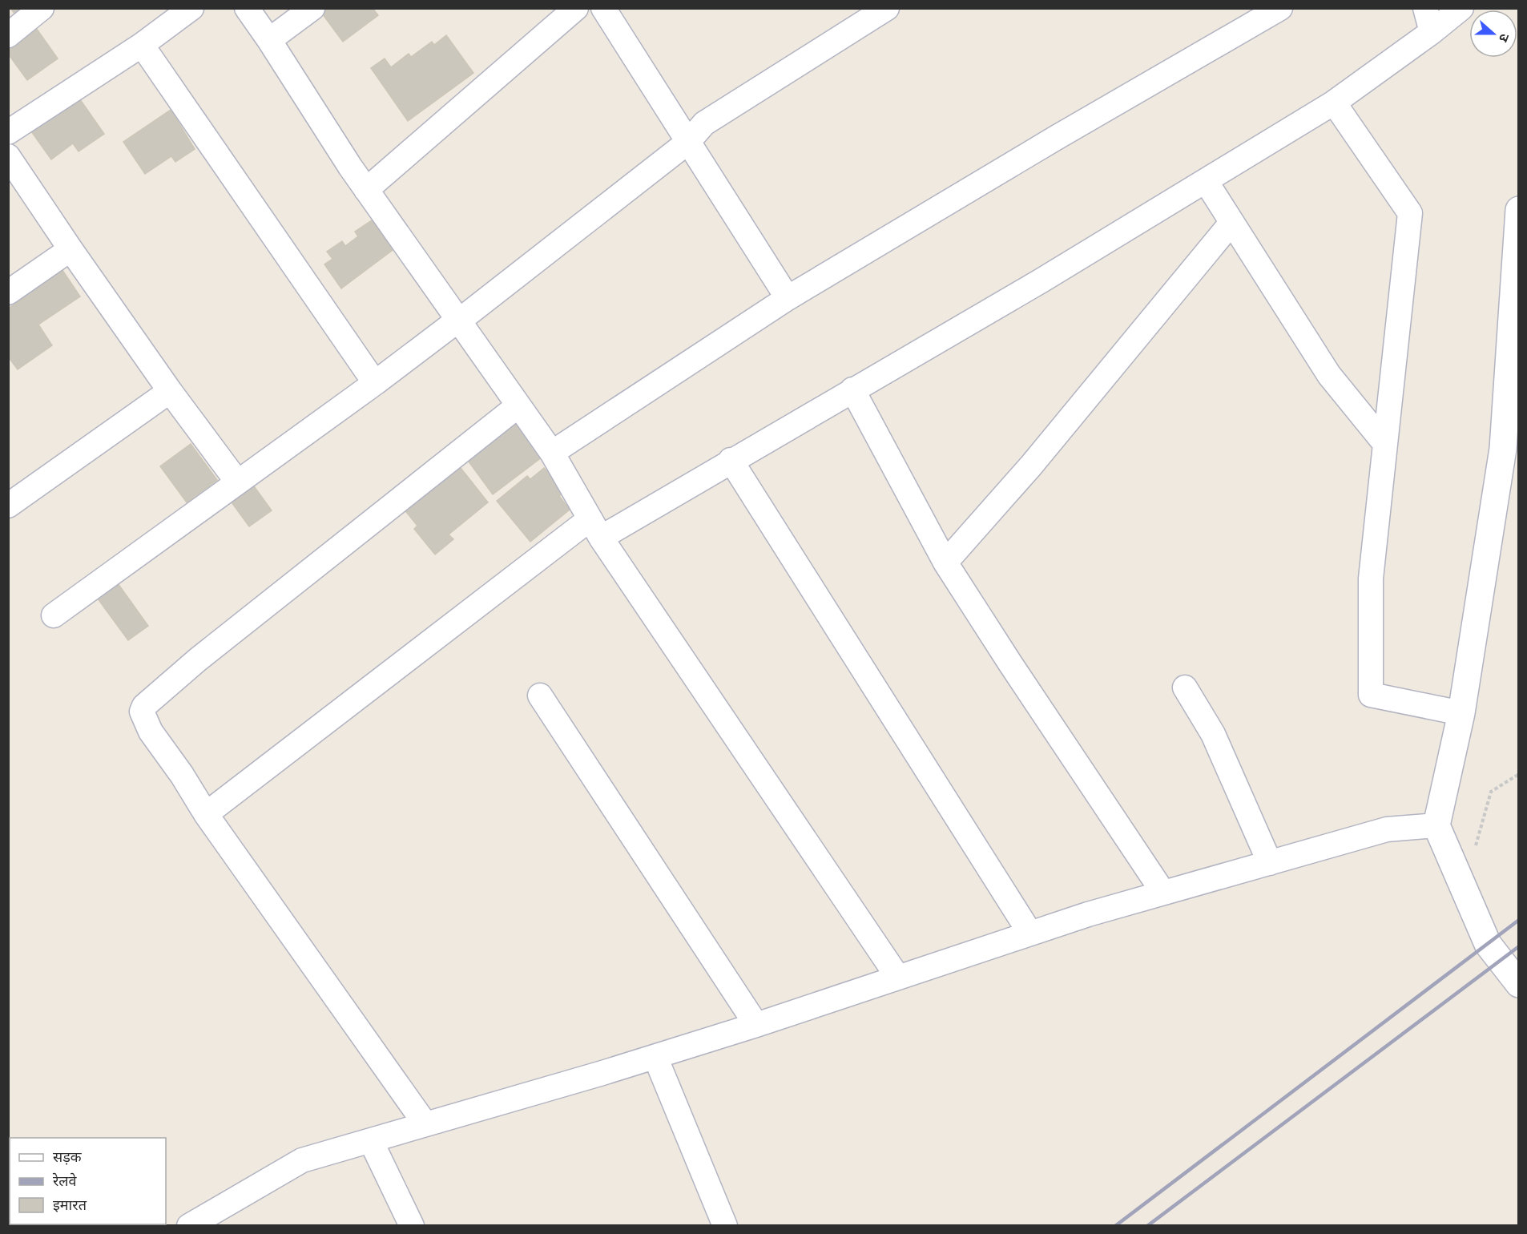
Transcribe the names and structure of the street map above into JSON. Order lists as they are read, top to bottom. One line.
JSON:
{"legend":["सड़क","रेलवे","इमारत"],"north":"right"}
